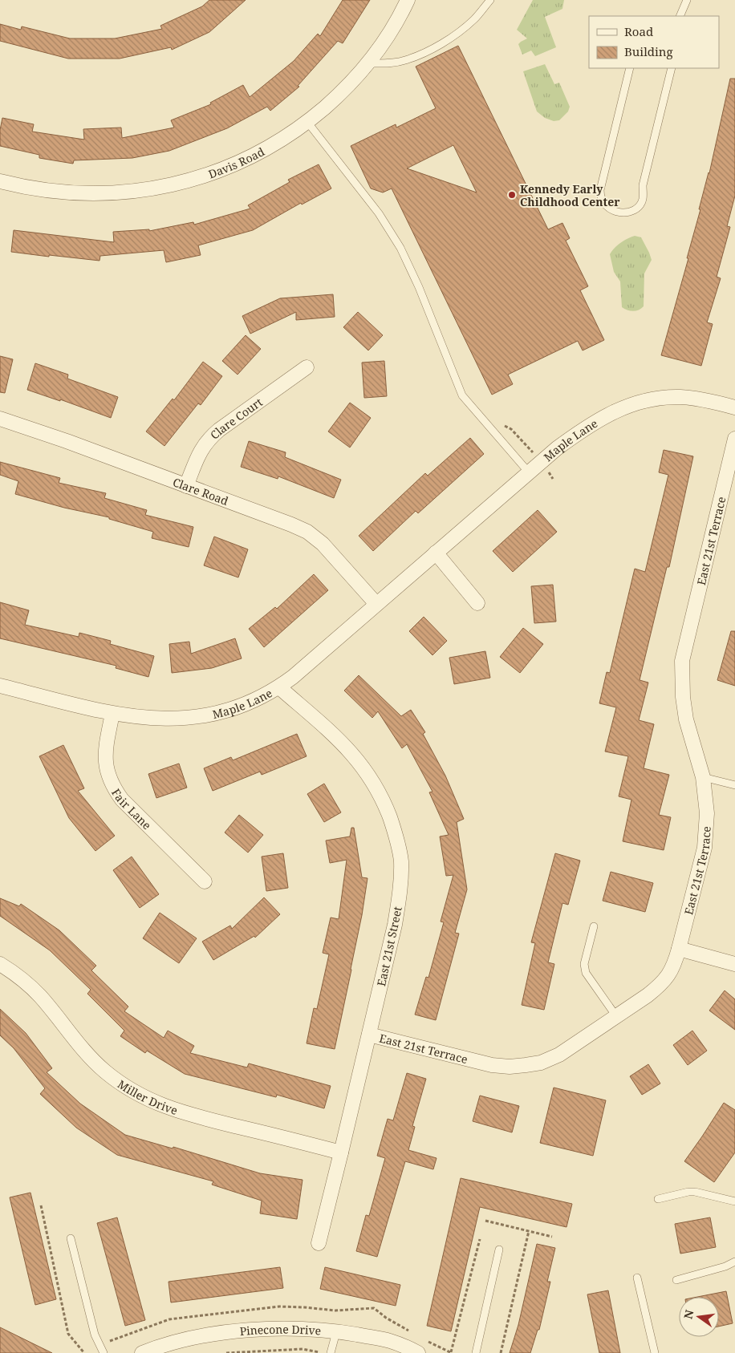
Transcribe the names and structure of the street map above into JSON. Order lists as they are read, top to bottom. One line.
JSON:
{"streets":{"street":["Davis Road","Clare Court","Maple Lane","Clare Road","East 21st Terrace","Fair Lane","East 21st Street","Miller Drive","Pinecone Drive"]},"crossings":[["Clare Court","Clare Road"],["Maple Lane","Clare Road"],["Maple Lane","Fair Lane"],["Maple Lane","East 21st Street"],["East 21st Terrace","East 21st Street"],["East 21st Street","Miller Drive"]],"places":["Kennedy Early Childhood Center"],"legend":["Road","Building"],"north":"left"}
